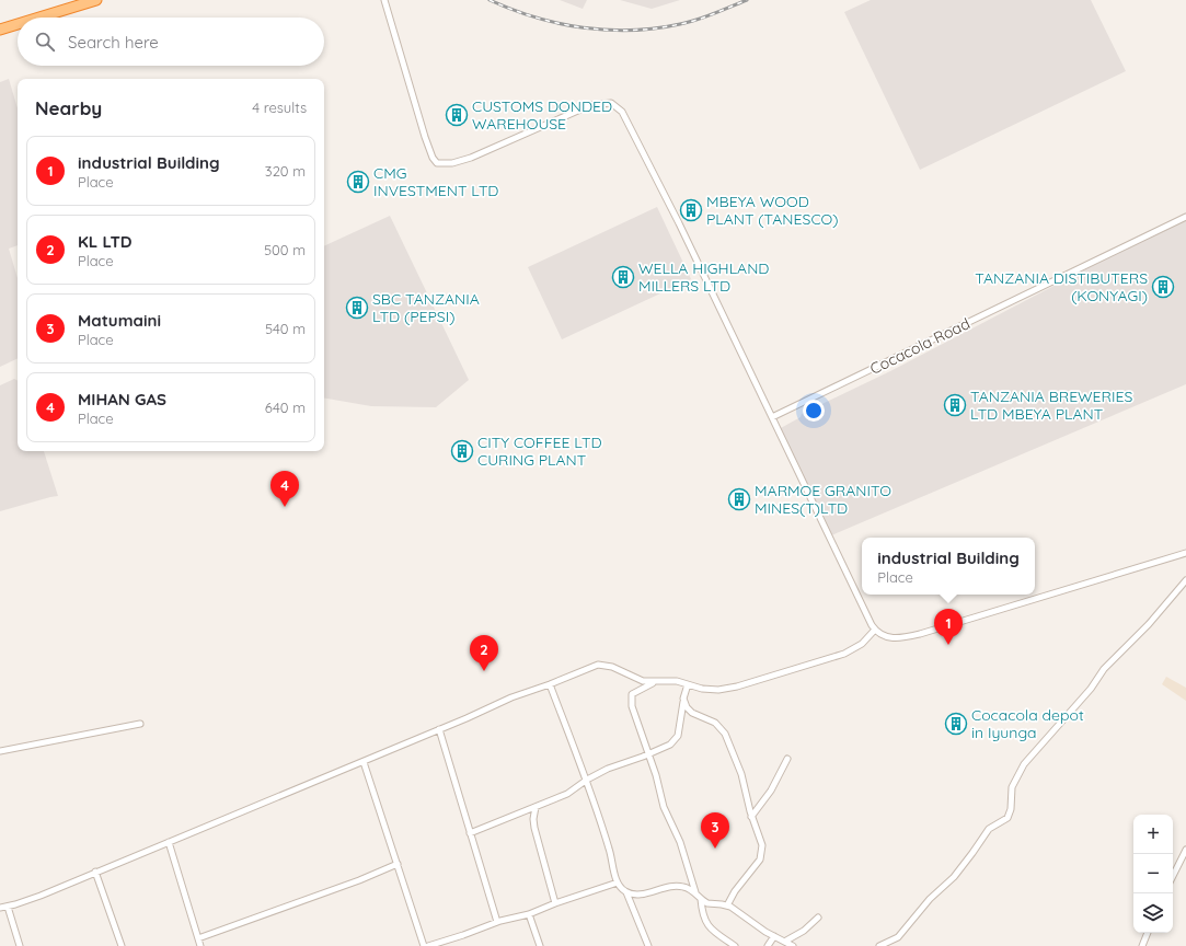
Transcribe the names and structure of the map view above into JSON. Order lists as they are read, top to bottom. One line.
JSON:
{"streets":{"street":["Cocacola Road"]},"places":{"building":["CUSTOMS DONDED WAREHOUSE","CMG INVESTMENT LTD","MBEYA WOOD PLANT (TANESCO)","WELLA HIGHLAND MILLERS LTD","TANZANIA DISTIBUTERS (KONYAGI)","SBC TANZANIA LTD (PEPSI)","TANZANIA BREWERIES LTD MBEYA PLANT","CITY COFFEE LTD CURING PLANT","MARMOE GRANITO MINES(T)LTD","Cocacola depot in Iyunga"]},"page":{"search":"Search here","heading":["Nearby","4 results"],"list":[{"mark":"1","name":"industrial Building","note":"Place","value":"320 m"},{"mark":"2","name":"KL LTD","note":"Place","value":"500 m"},{"mark":"3","name":"Matumaini","note":"Place","value":"540 m"},{"mark":"4","name":"MIHAN GAS","note":"Place","value":"640 m"}],"pins":["4","1","2","3"],"popup":["industrial Building","Place"],"map_buttons":["+","−"]}}
